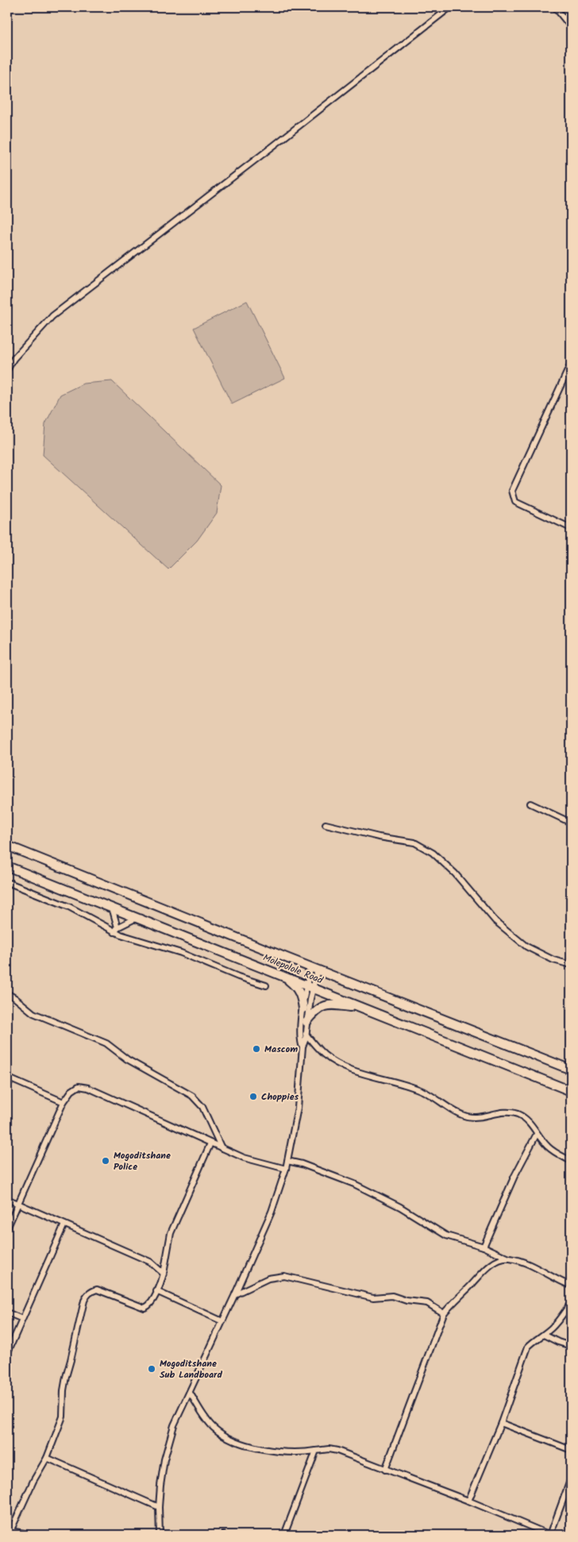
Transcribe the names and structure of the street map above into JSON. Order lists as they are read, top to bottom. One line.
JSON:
{"streets":{"main road":["Molepolole Road"]},"places":["Mascom","Choppies","Mogoditshane Police","Mogoditshane Sub Landboard"]}
